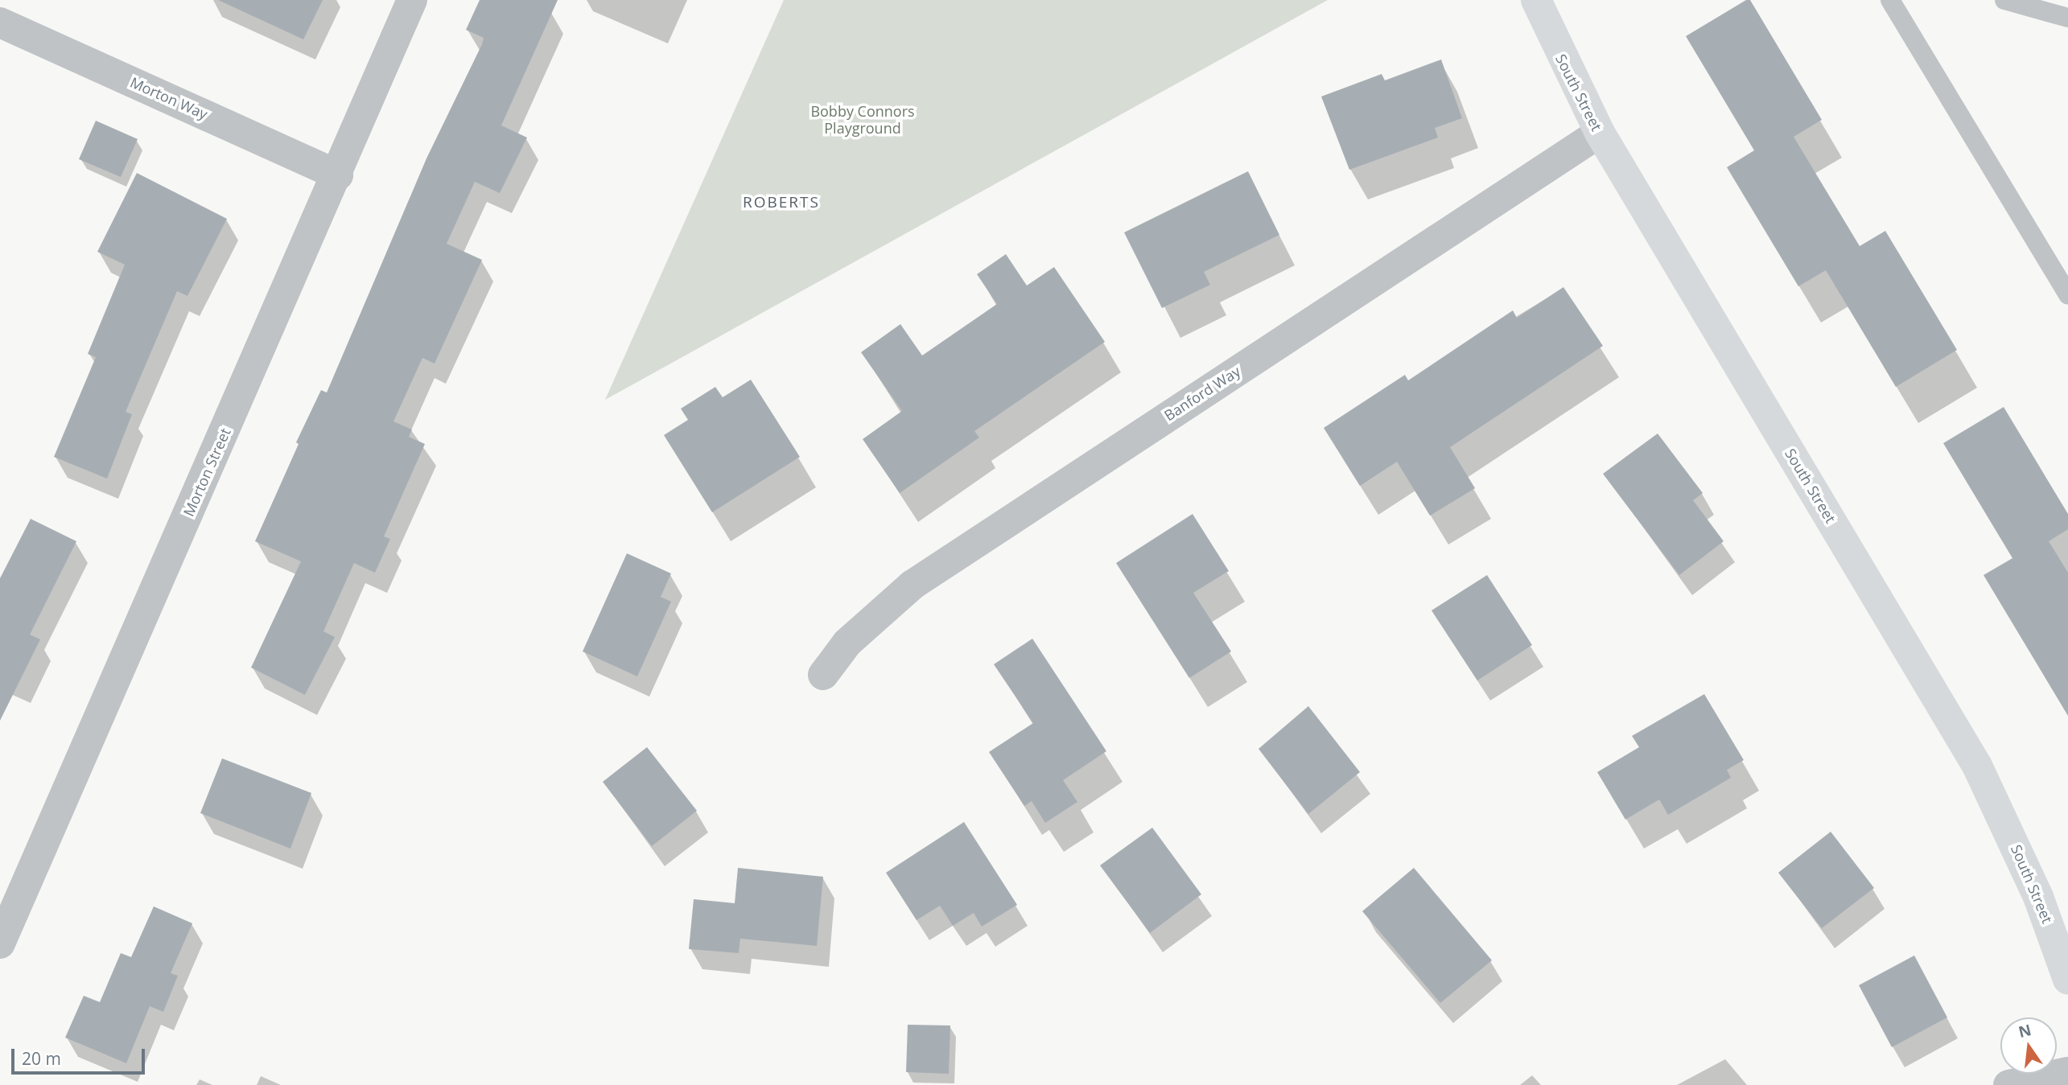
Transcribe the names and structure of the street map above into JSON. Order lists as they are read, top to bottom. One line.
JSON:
{"streets":{"main road":["South Street"],"street":["Morton Way","Banford Way","Morton Street"]},"crossings":[["South Street","Banford Way"],["Morton Way","Morton Street"]],"districts":["ROBERTS"],"parks":["Bobby Connors Playground"],"scale_bar":"20 m","north":"top"}
